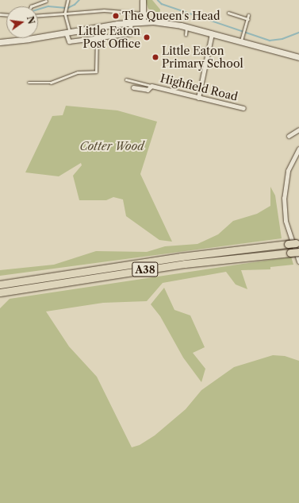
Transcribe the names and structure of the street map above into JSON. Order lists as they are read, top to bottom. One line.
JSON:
{"streets":{"highway":["A38"],"street":["Highfield Road"]},"parks":["Cotter Wood"],"places":["The Queen's Head","Little Eaton Post Office","Little Eaton Primary School"],"north":"right"}
